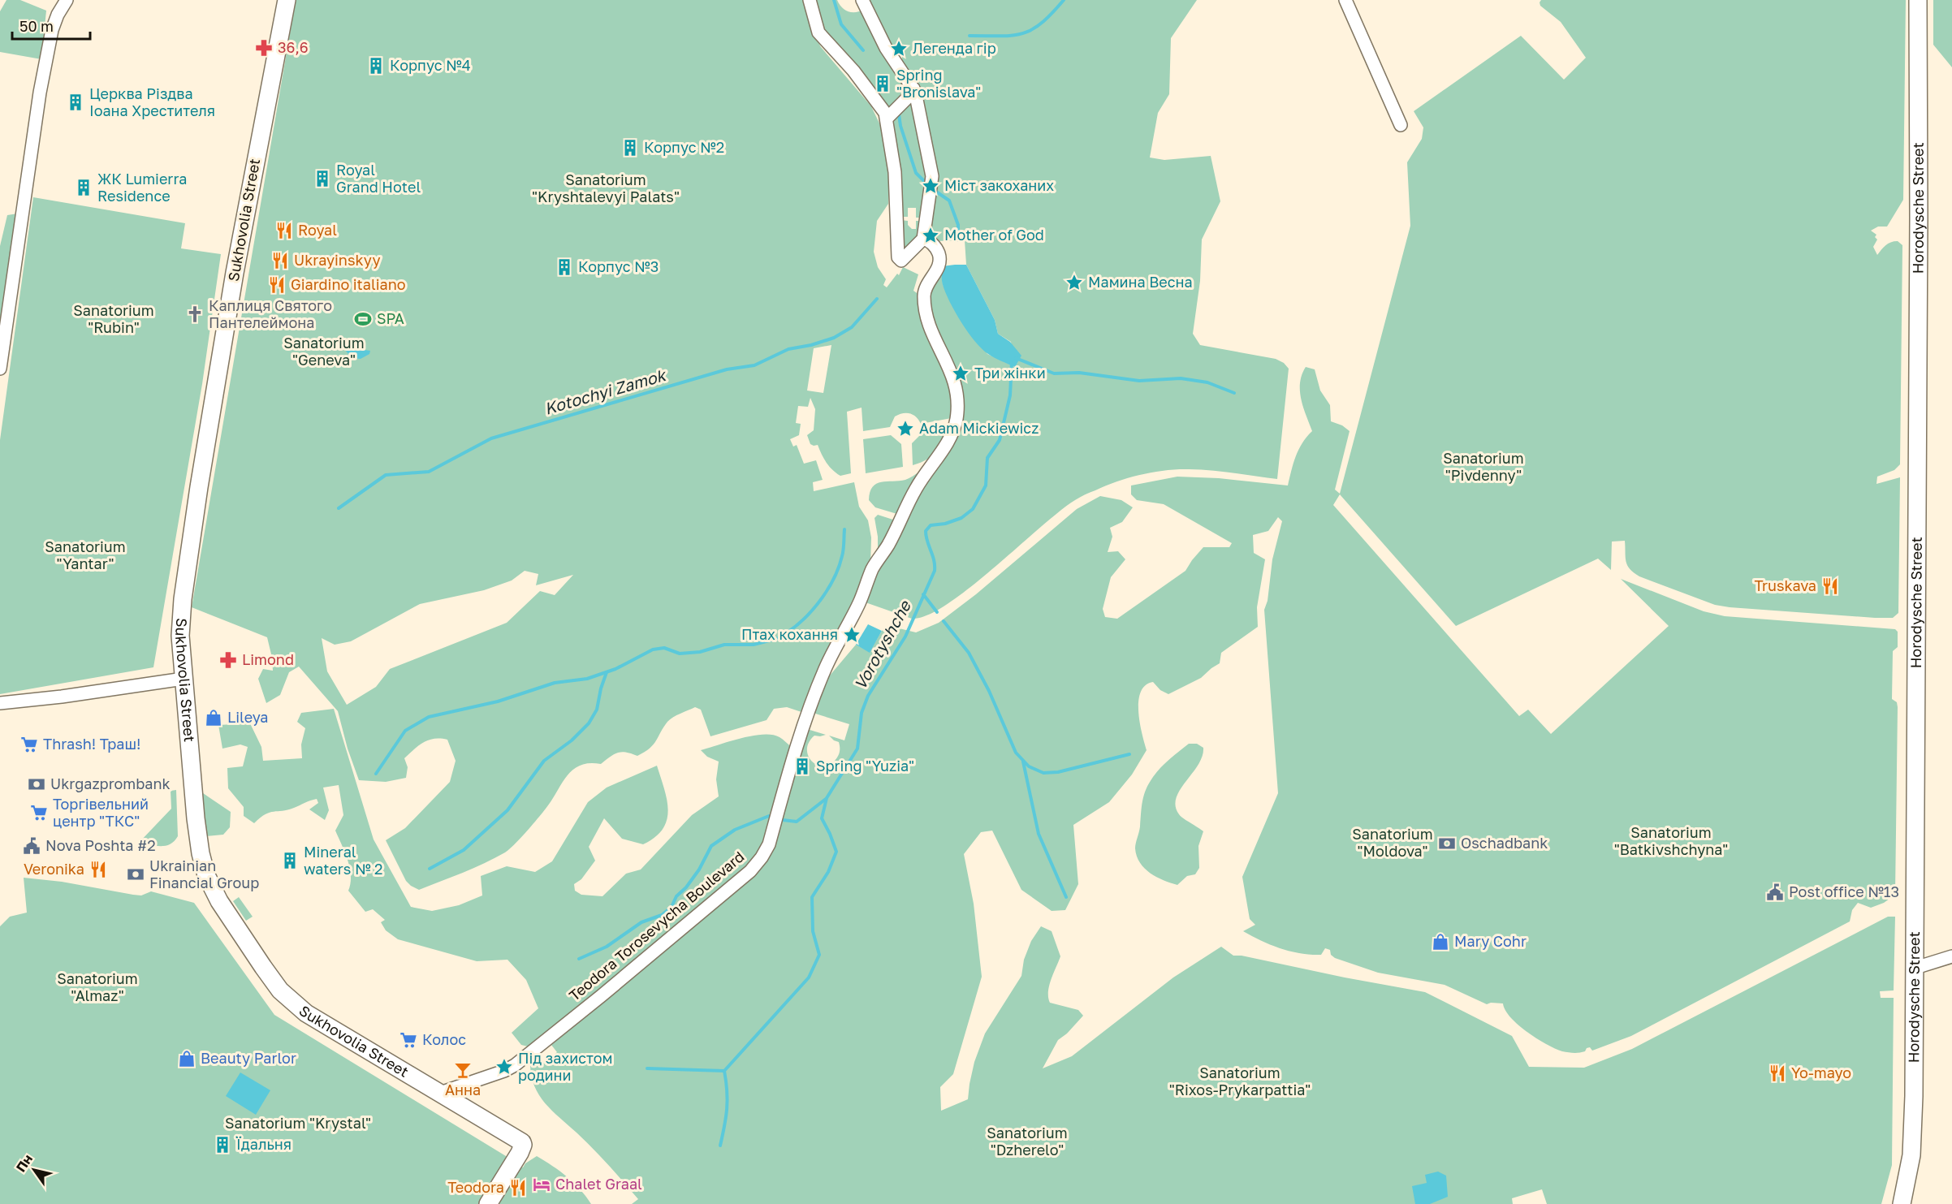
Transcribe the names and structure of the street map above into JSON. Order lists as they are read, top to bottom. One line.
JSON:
{"streets":{"street":["Horodysche Street","Sukhovolia Street","Teodora Torosevycha Boulevard"]},"crossings":[["Sukhovolia Street","Teodora Torosevycha Boulevard"]],"water":["Kotochyi Zamok","Vorotyshche"],"parks":["Sanatorium \"Kryshtalevyi Palats\"","Sanatorium \"Rubin\"","Sanatorium \"Geneva\"","Sanatorium \"Pivdenny\"","Sanatorium \"Yantar\"","Sanatorium \"Batkivshchyna\"","Sanatorium \"Moldova\"","Sanatorium \"Almaz\"","Sanatorium \"Rixos-Prykarpattia\"","Sanatorium \"Krystal\"","Sanatorium \"Dzherelo\""],"places":{"pharmacy":["36,6","Limond"],"place":["Легенда гір","Міст закоханих","Mother of God","Мамина Весна","Три жінки","Adam Mickiewicz","Птах кохання","Під захистом родини"],"building":["Корпус №4","Spring \"Bronislava\"","Церква Різдва Іоана Хрестителя","Корпус №2","Royal Grand Hotel","ЖК Lumierra Residence","Корпус №3","Spring \"Yuzia\"","Mineral waters № 2","Їдальня"],"restaurant":["Royal","Ukrayinskyy","Giardino italiano","Truskava","Veronika","Yo-mayo","Teodora"],"church":["Каплиця Святого Пантелеймона"],"sports":["SPA"],"shop":["Lileya","Mary Cohr","Beauty Parlor"],"supermarket":["Thrash! Траш!","Торгівельний центр \"ТКС\"","Колос"],"bank":["Ukrgazprombank","Oschadbank","Ukrainian Financial Group"],"public building":["Nova Poshta #2","Post office №13"],"bar":["Анна"],"hotel":["Chalet Graal"]},"scale_bar":"50 m","north":"top left"}
